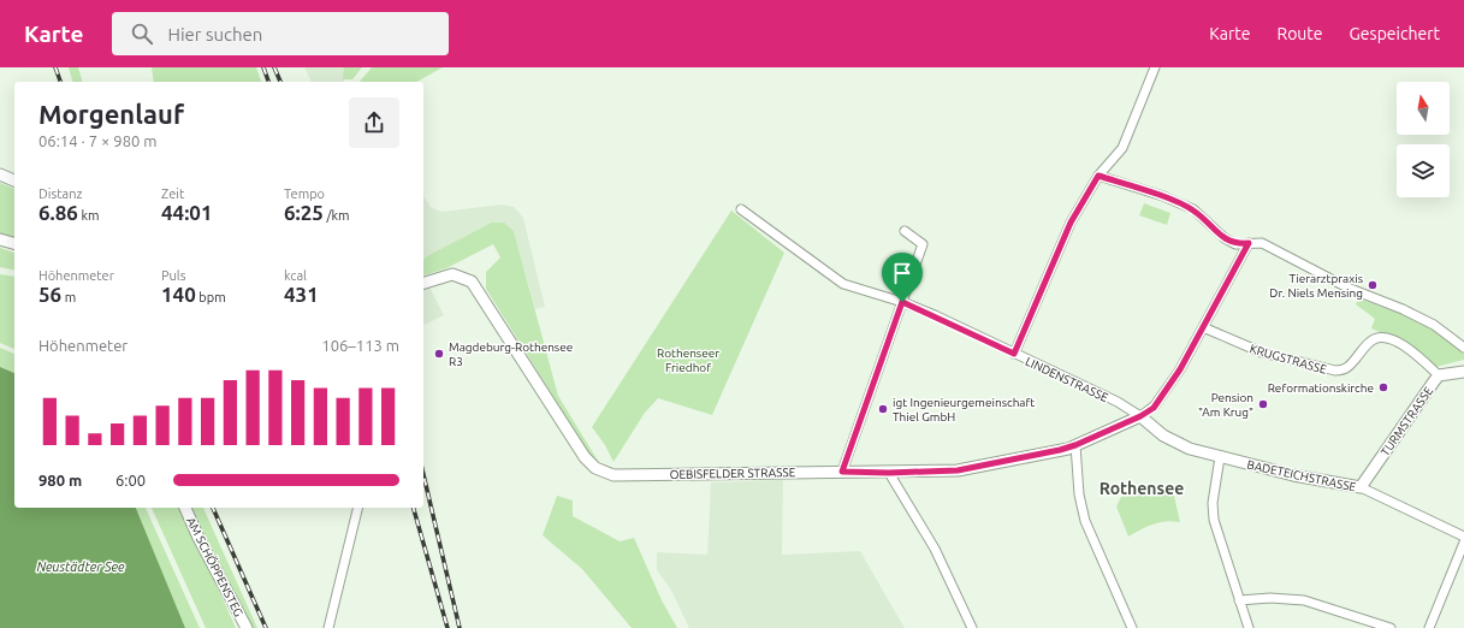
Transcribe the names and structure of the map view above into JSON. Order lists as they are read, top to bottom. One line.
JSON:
{"streets":{"street":["KRUGSTRASSE","LINDENSTRASSE","TURMSTRASSE","OEBISFELDER STRASSE","BADETEICHSTRASSE","AM SCHÖPPENSTEG"]},"crossings":[["KRUGSTRASSE","TURMSTRASSE"],["LINDENSTRASSE","OEBISFELDER STRASSE"],["LINDENSTRASSE","BADETEICHSTRASSE"],["TURMSTRASSE","BADETEICHSTRASSE"],["OEBISFELDER STRASSE","BADETEICHSTRASSE"]],"districts":["Rothensee"],"water":["Neustädter See"],"parks":["Rothenseer Friedhof"],"places":["Tierarztpraxis Dr. Niels Mensing","Magdeburg-Rothensee R3","Reformationskirche","Pension \"Am Krug\"","igt Ingenieurgemeinschaft Thiel GmbH"],"north":"top","page":{"header":"Karte","search":"Hier suchen","nav":["Karte","Route","Gespeichert"],"heading":["Morgenlauf","06:14 · 7 × 980 m"],"stats":[["Distanz","6.86 km"],["Zeit","44:01"],["Tempo","6:25 /km"],["Höhenmeter","56 m"],["Puls","140 bpm"],["kcal","431"]],"chart":["Höhenmeter","106–113 m"],"list":[{"name":"980 m","note":"6:00"}]}}
